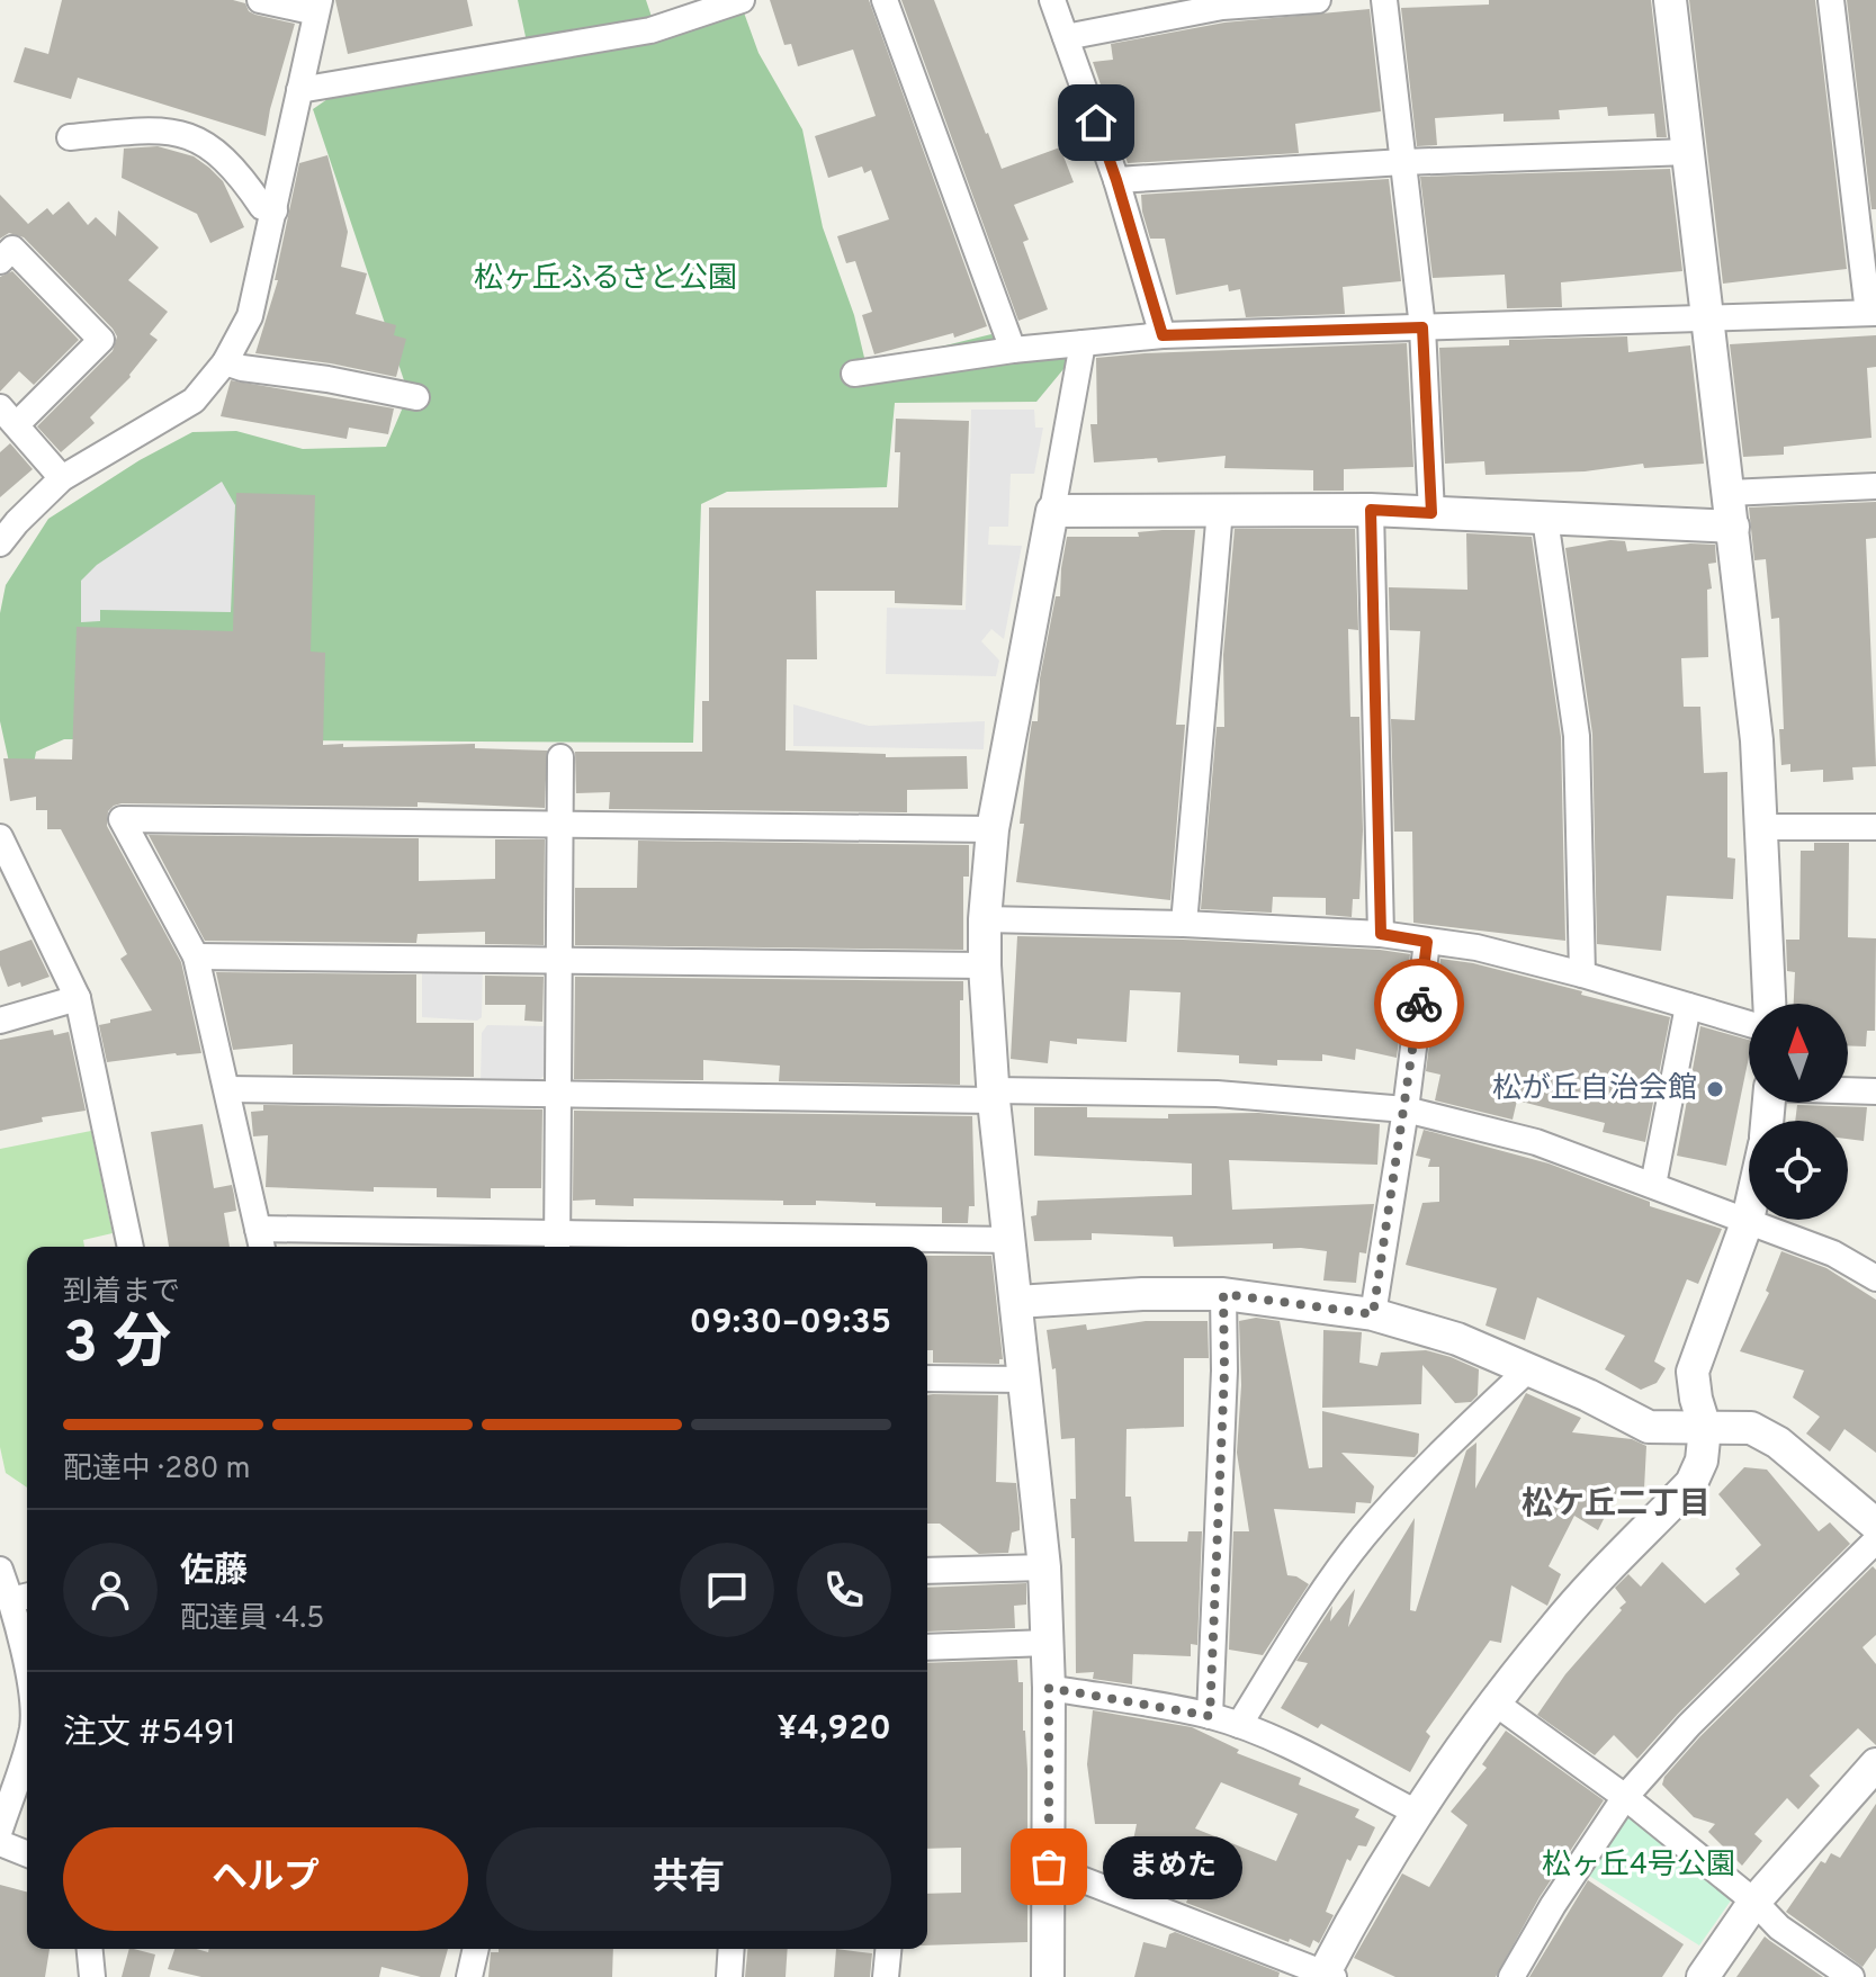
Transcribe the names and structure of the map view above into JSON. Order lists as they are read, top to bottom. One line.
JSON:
{"districts":["松ケ丘二丁目"],"parks":["松ヶ丘ふるさと公園","松ヶ丘4号公園"],"places":["松が丘自治会館","まめた"],"north":"top","page":{"heading":["3 分","到着まで","09:30–09:35"],"panel":["佐藤","配達員 · 4.5","注文 #5491","¥4,920"],"bar":"配達中 · 280 m","buttons":["ヘルプ","共有"],"bubble":"まめた"}}
